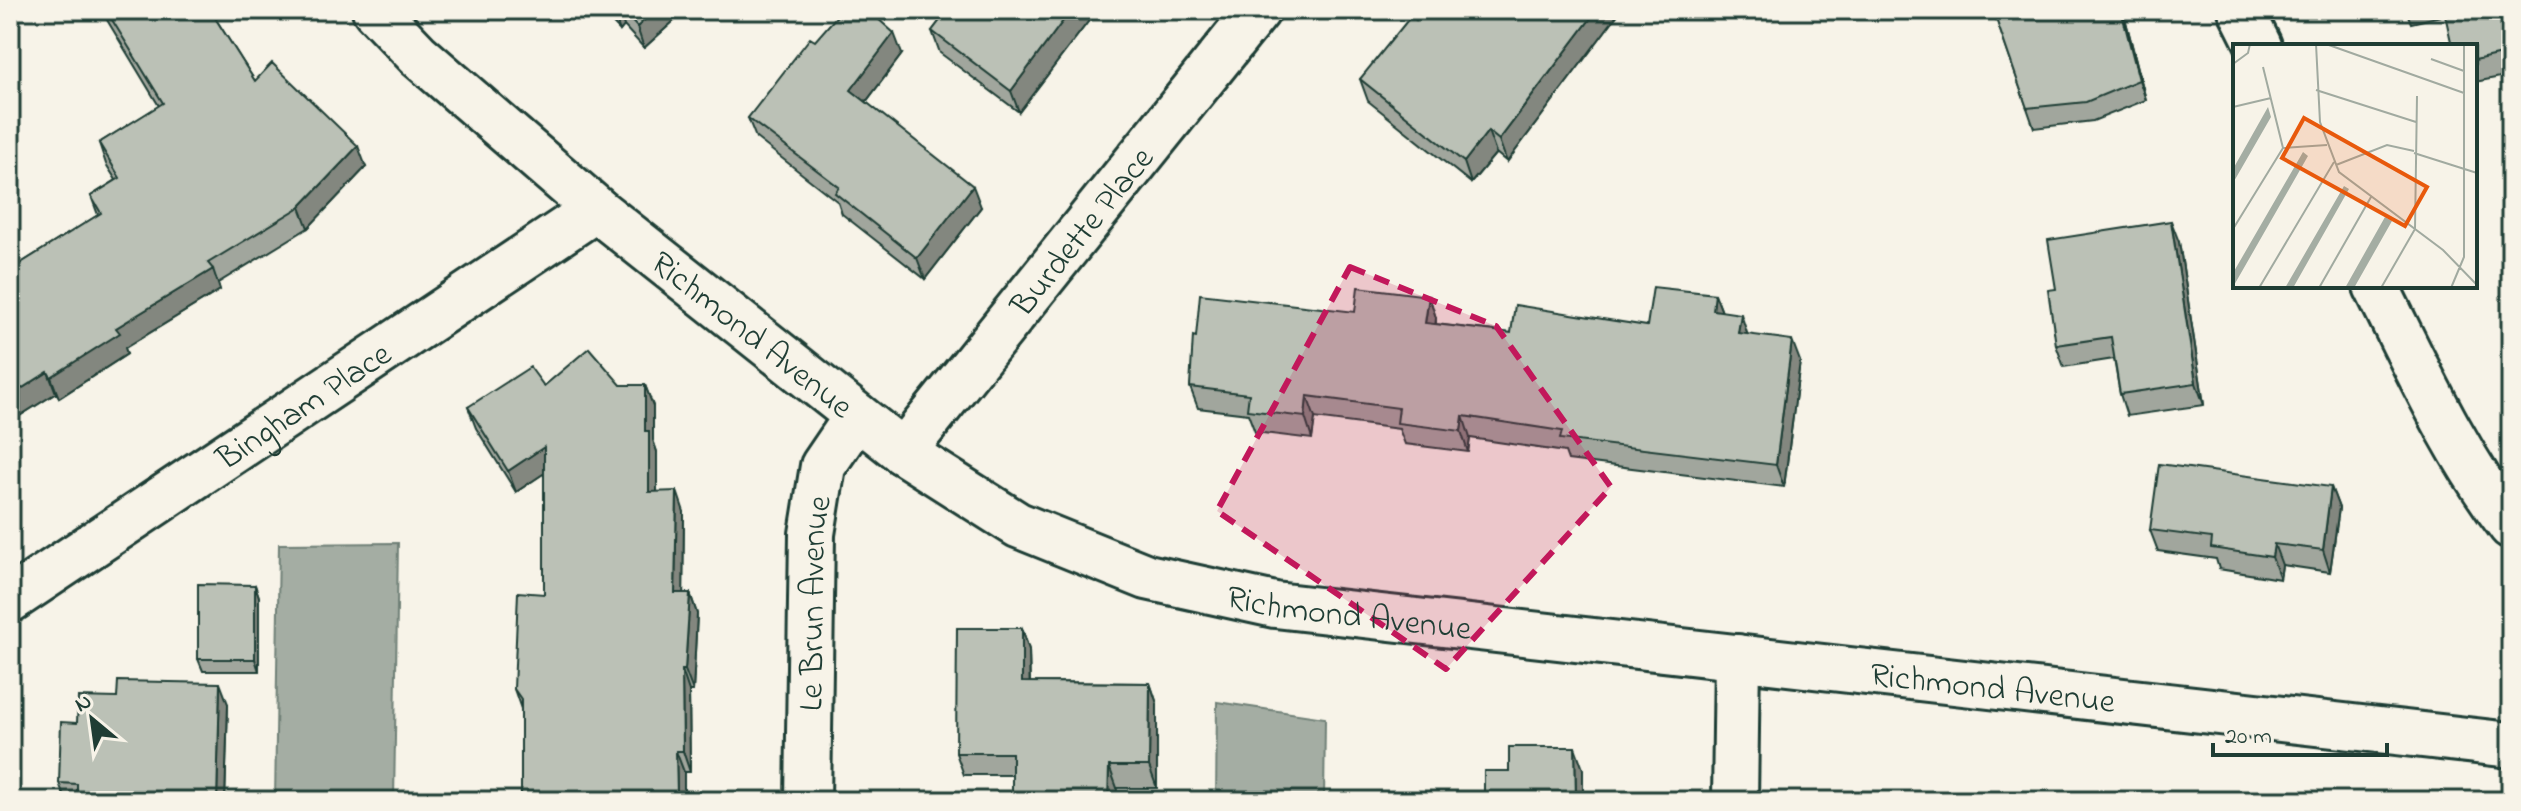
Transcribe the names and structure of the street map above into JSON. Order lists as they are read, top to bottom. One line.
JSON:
{"streets":{"street":["Burdette Place","Richmond Avenue","Bingham Place","Le Brun Avenue"]},"crossings":[["Burdette Place","Richmond Avenue"],["Richmond Avenue","Bingham Place"],["Richmond Avenue","Le Brun Avenue"]],"scale_bar":"20 m","north":"top left"}
